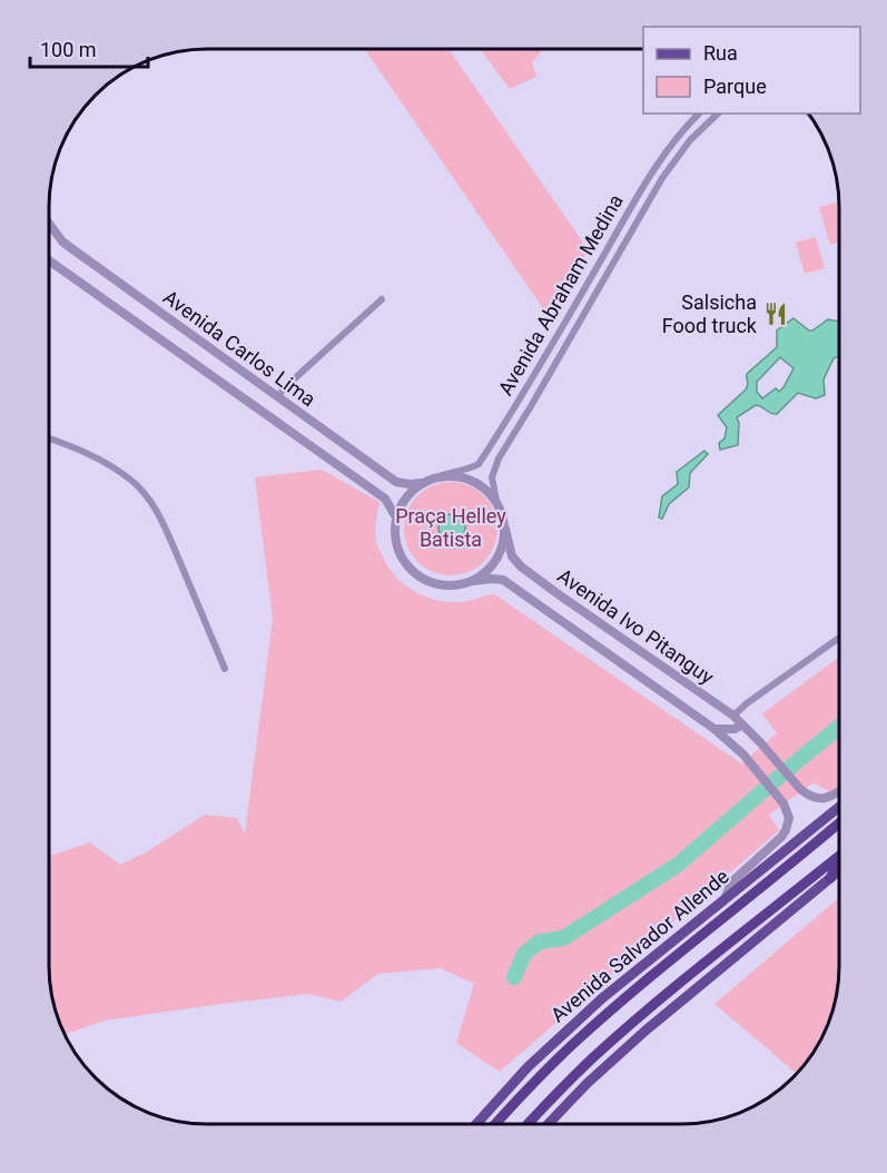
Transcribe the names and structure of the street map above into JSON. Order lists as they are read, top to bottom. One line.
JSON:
{"streets":{"highway":["Avenida Salvador Allende"],"street":["Avenida Abraham Medina","Avenida Carlos Lima","Avenida Ivo Pitanguy"]},"crossings":[["Avenida Abraham Medina","Avenida Carlos Lima"],["Avenida Abraham Medina","Avenida Ivo Pitanguy"],["Avenida Carlos Lima","Avenida Ivo Pitanguy"],["Avenida Ivo Pitanguy","Avenida Salvador Allende"]],"parks":["Praça Helley Batista"],"places":{"restaurant":["Salsicha Food truck"]},"legend":["Rua","Parque"],"scale_bar":"100 m"}
